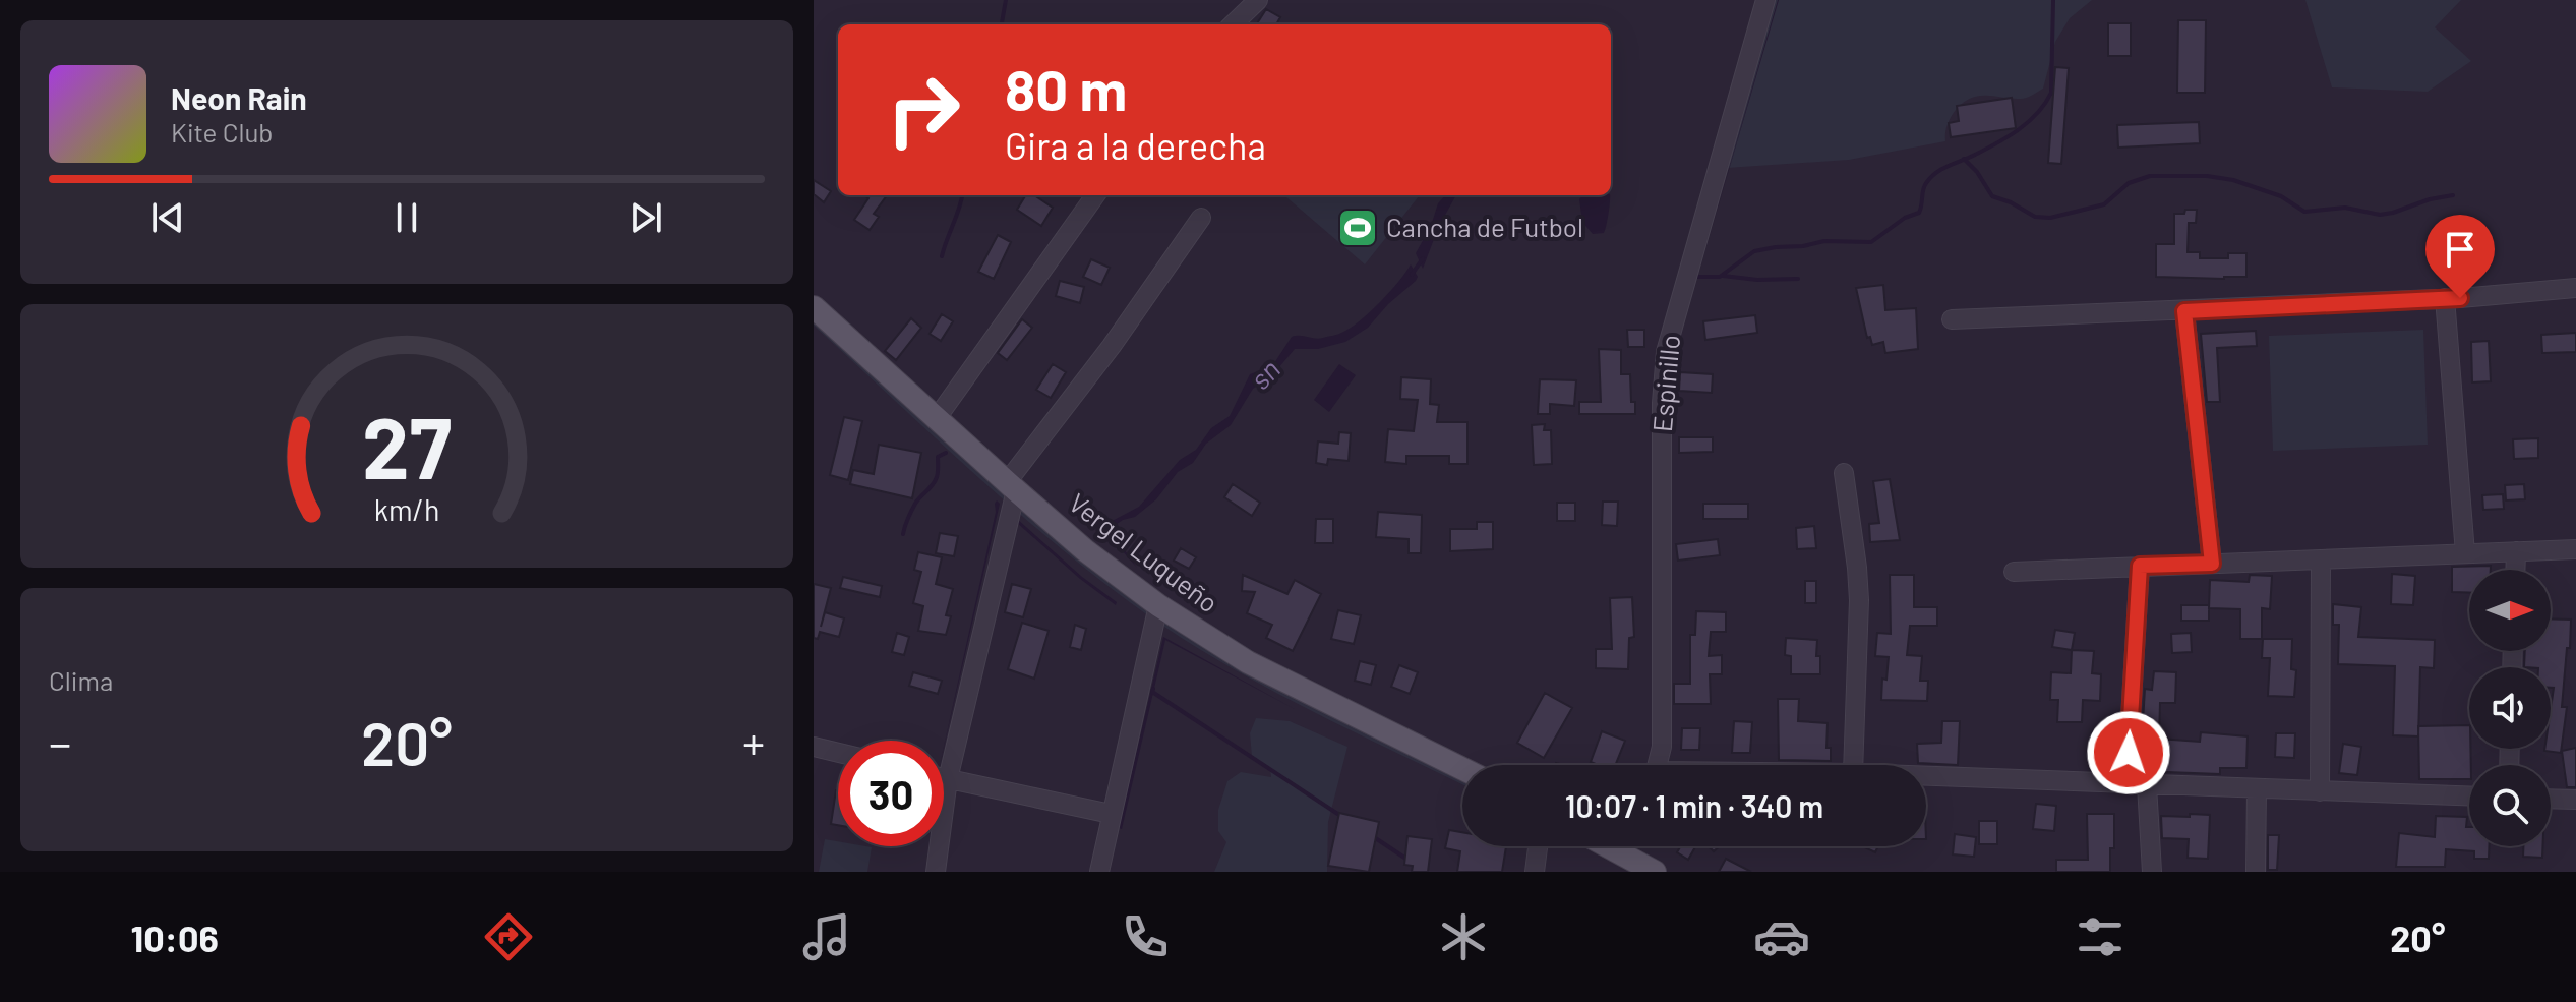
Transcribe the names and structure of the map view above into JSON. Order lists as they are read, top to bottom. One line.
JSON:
{"streets":{"main road":["Vergel Luqueño"],"street":["Espinillo"]},"water":["sn"],"places":{"sports":["Cancha de Futbol"]},"north":"right","page":{"turn":["80 m","Gira a la derecha"],"song":["Neon Rain","Kite Club"],"tile":"Clima","heat":["−","20°","+"],"limit":"30","trip":"10:07 · 1 min · 340 m","tabs":["10:06","20°"],"gauge":["27","km/h"]}}
